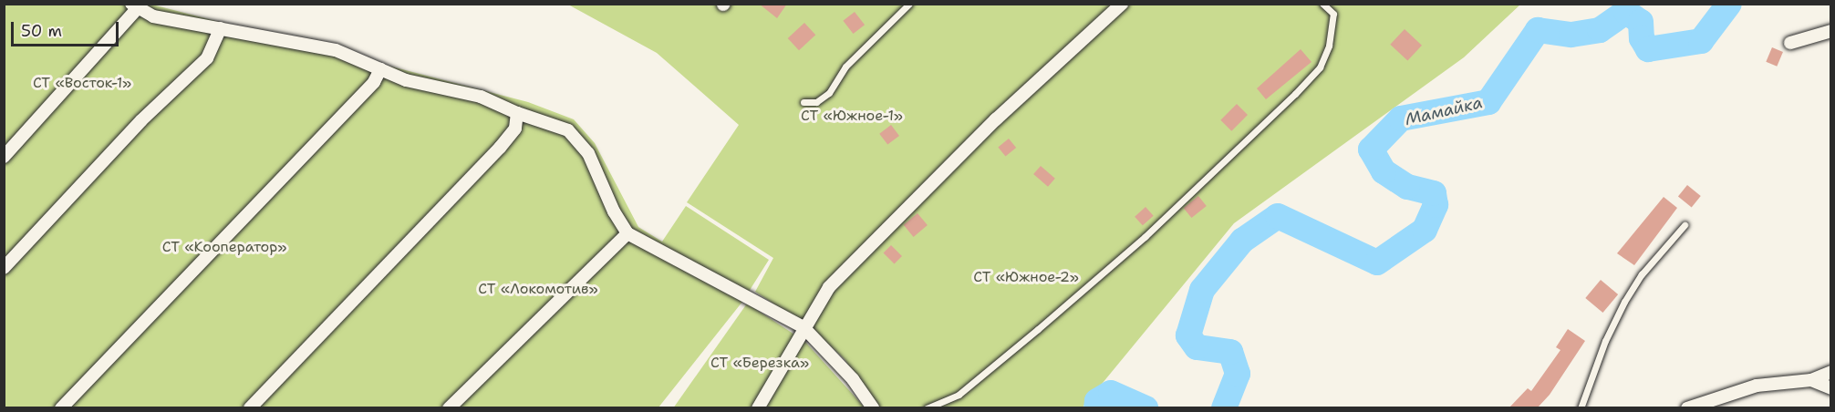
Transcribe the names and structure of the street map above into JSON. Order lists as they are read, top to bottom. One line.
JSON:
{"water":["Мамайка"],"parks":["СТ «Восток-1»","СТ «Южное-1»","СТ «Кооператор»","СТ «Южное-2»","СТ «Локомотив»","СТ «Березка»"],"scale_bar":"50 m"}
